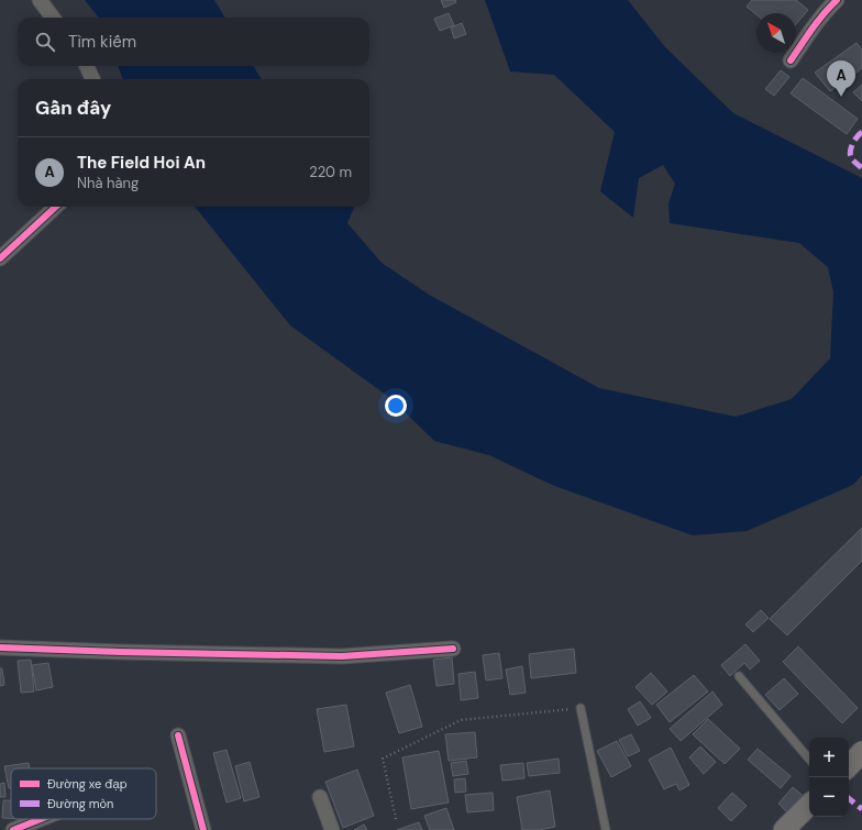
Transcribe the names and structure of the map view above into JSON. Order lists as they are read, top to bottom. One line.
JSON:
{"legend":["Đường xe đạp","Đường mòn"],"north":"top left","page":{"search":"Tìm kiếm","pins":"A","heading":"Gần đây","list":[{"mark":"A","name":"The Field Hoi An","note":"Nhà hàng","value":"220 m"}],"map_buttons":["+","−"]}}
